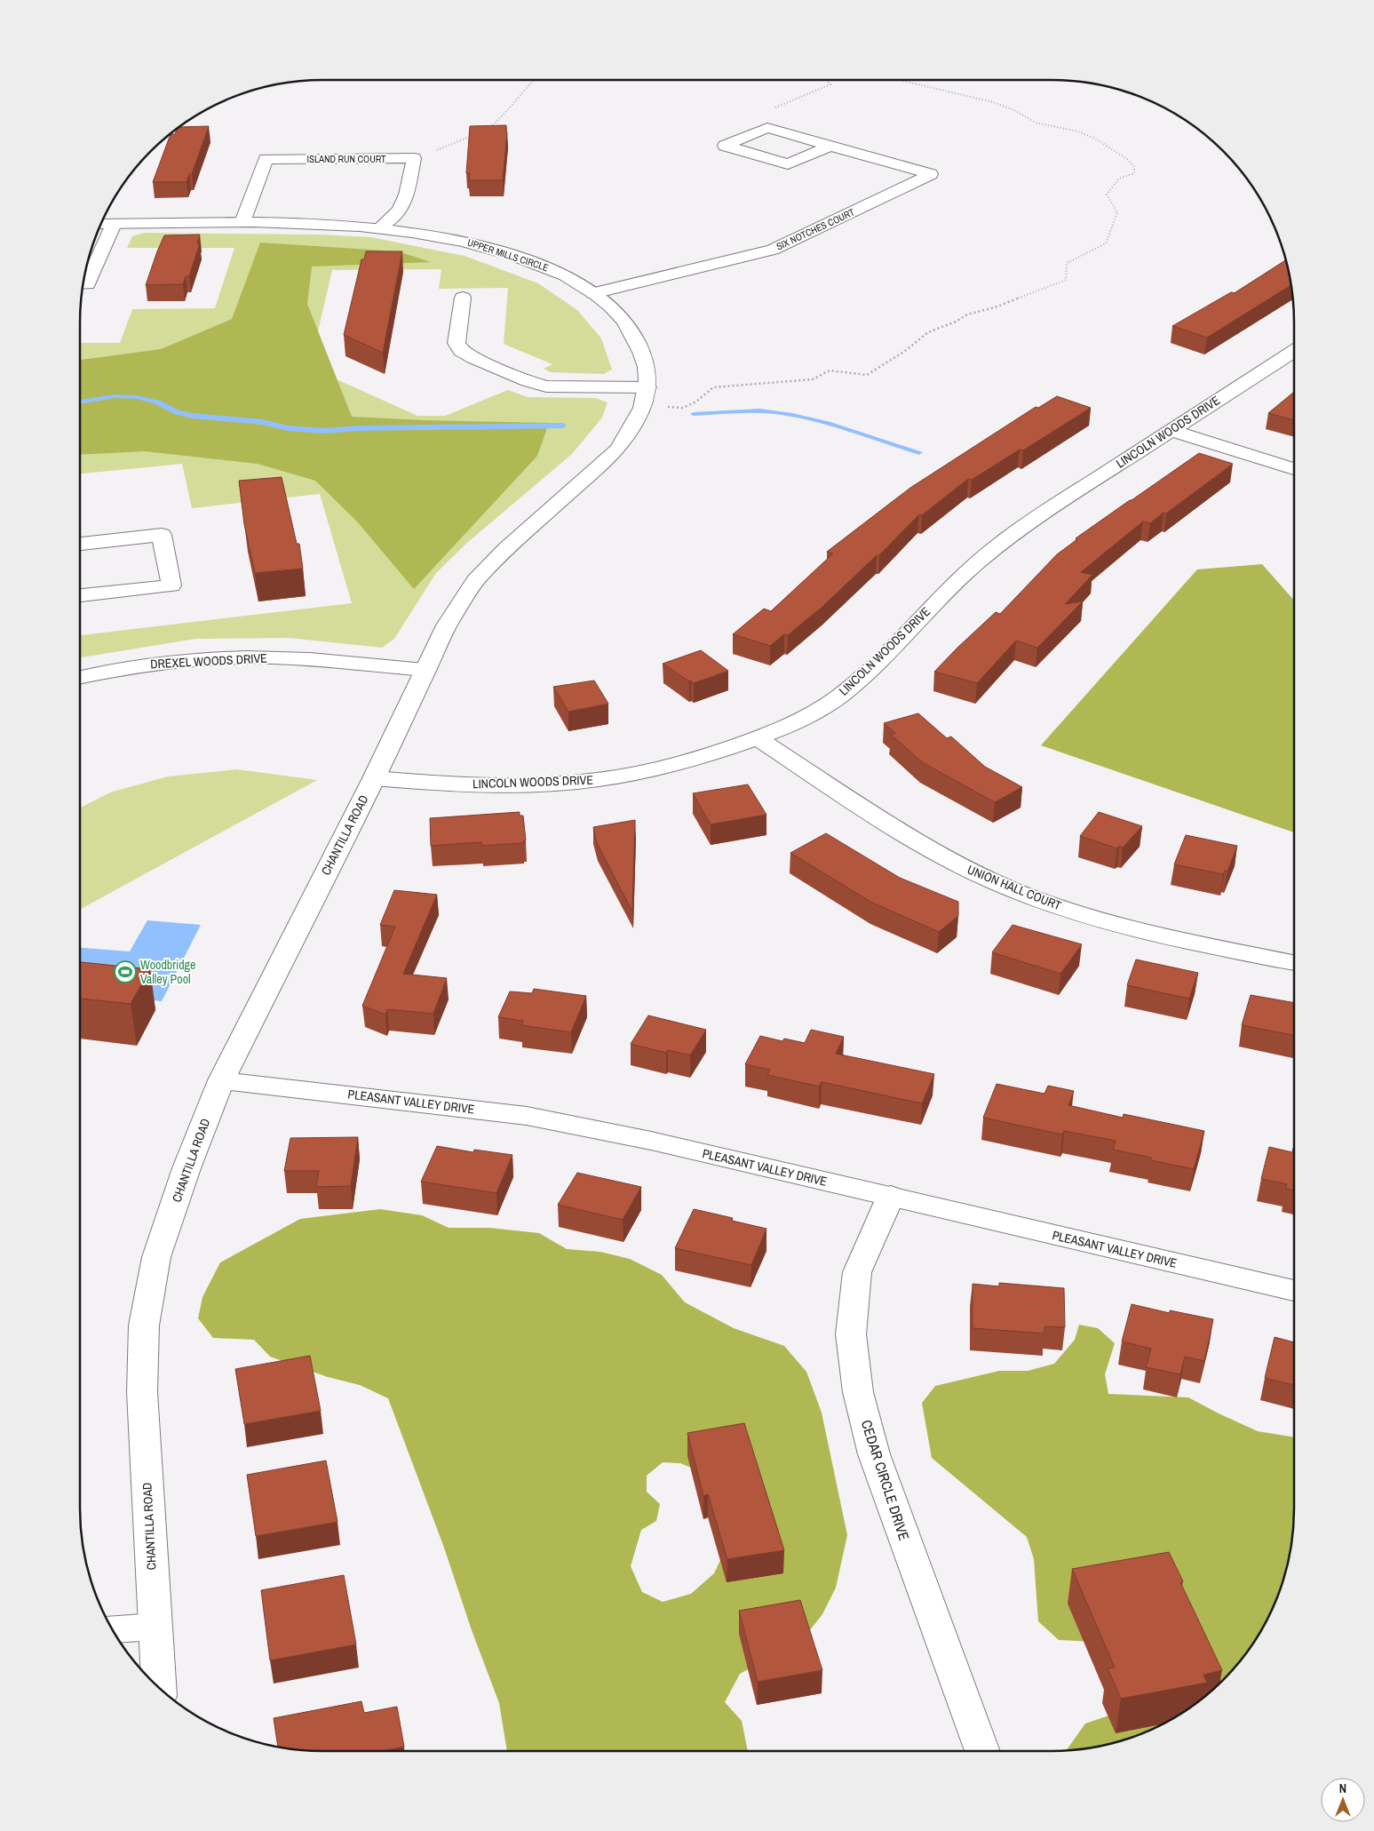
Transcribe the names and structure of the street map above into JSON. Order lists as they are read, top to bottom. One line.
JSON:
{"streets":{"street":["ISLAND RUN COURT","SIX NOTCHES COURT","UPPER MILLS CIRCLE","LINCOLN WOODS DRIVE","DREXEL WOODS DRIVE","CHANTILLA ROAD","UNION HALL COURT","PLEASANT VALLEY DRIVE","CEDAR CIRCLE DRIVE"]},"crossings":[["ISLAND RUN COURT","UPPER MILLS CIRCLE"],["SIX NOTCHES COURT","UPPER MILLS CIRCLE"],["UPPER MILLS CIRCLE","DREXEL WOODS DRIVE"],["UPPER MILLS CIRCLE","CHANTILLA ROAD"],["LINCOLN WOODS DRIVE","CHANTILLA ROAD"],["LINCOLN WOODS DRIVE","UNION HALL COURT"],["DREXEL WOODS DRIVE","CHANTILLA ROAD"],["CHANTILLA ROAD","PLEASANT VALLEY DRIVE"],["PLEASANT VALLEY DRIVE","CEDAR CIRCLE DRIVE"]],"places":{"sports":["Woodbridge Valley Pool"]},"north":"top"}
